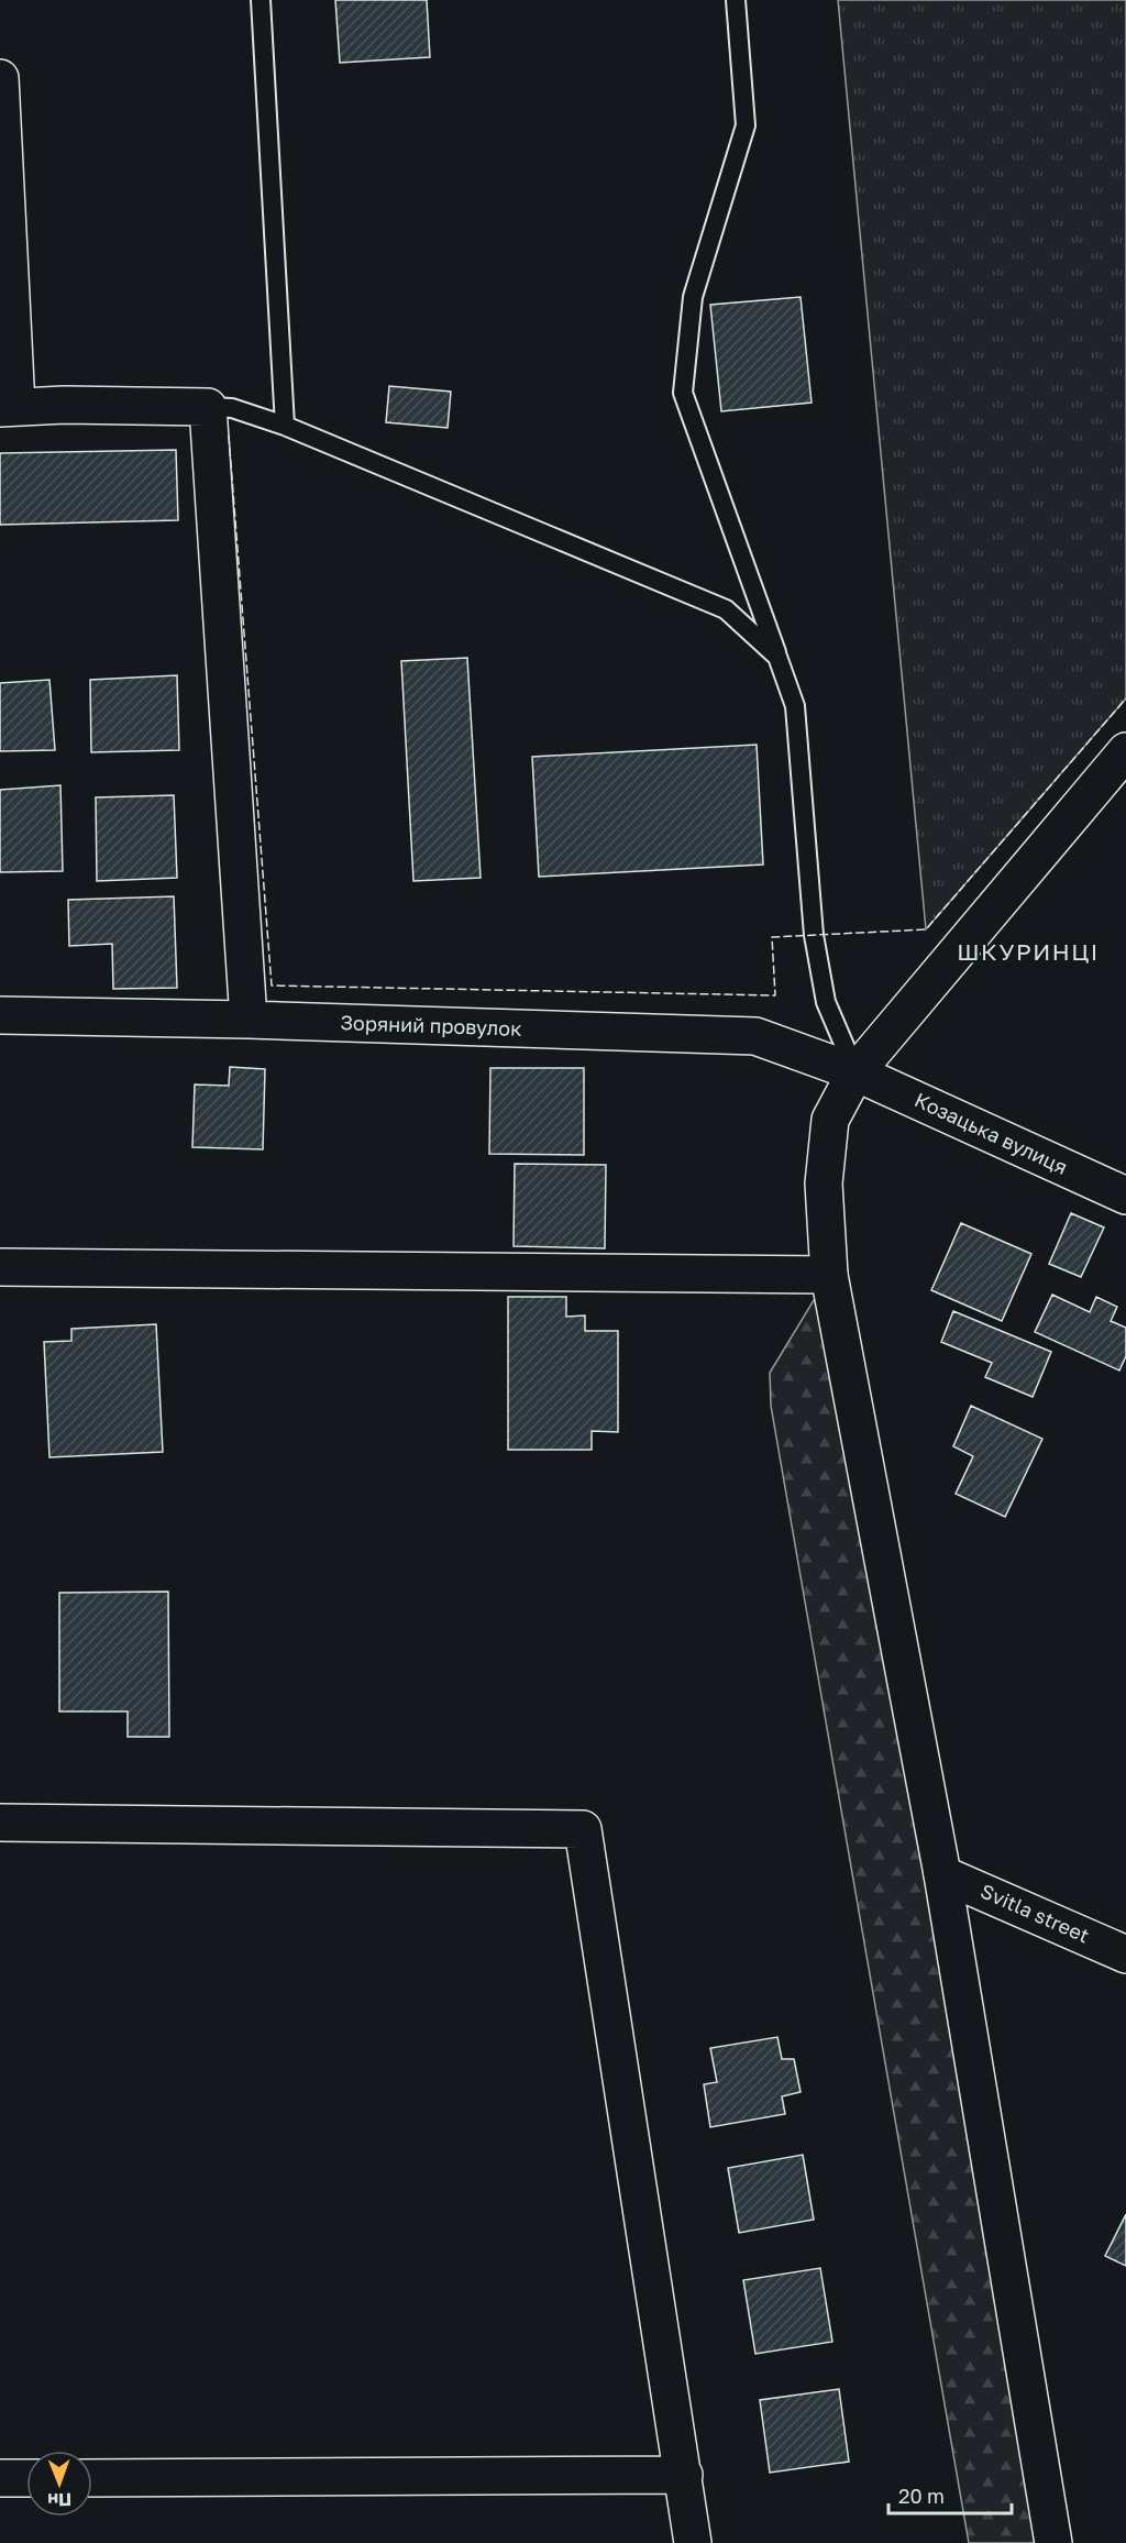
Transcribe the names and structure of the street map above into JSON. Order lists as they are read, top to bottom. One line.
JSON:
{"streets":{"street":["Зоряний провулок","Козацька вулиця","Svitla street"]},"crossings":[["Зоряний провулок","Козацька вулиця"]],"districts":["ШКУРИНЦІ"],"scale_bar":"20 m","north":"bottom"}
